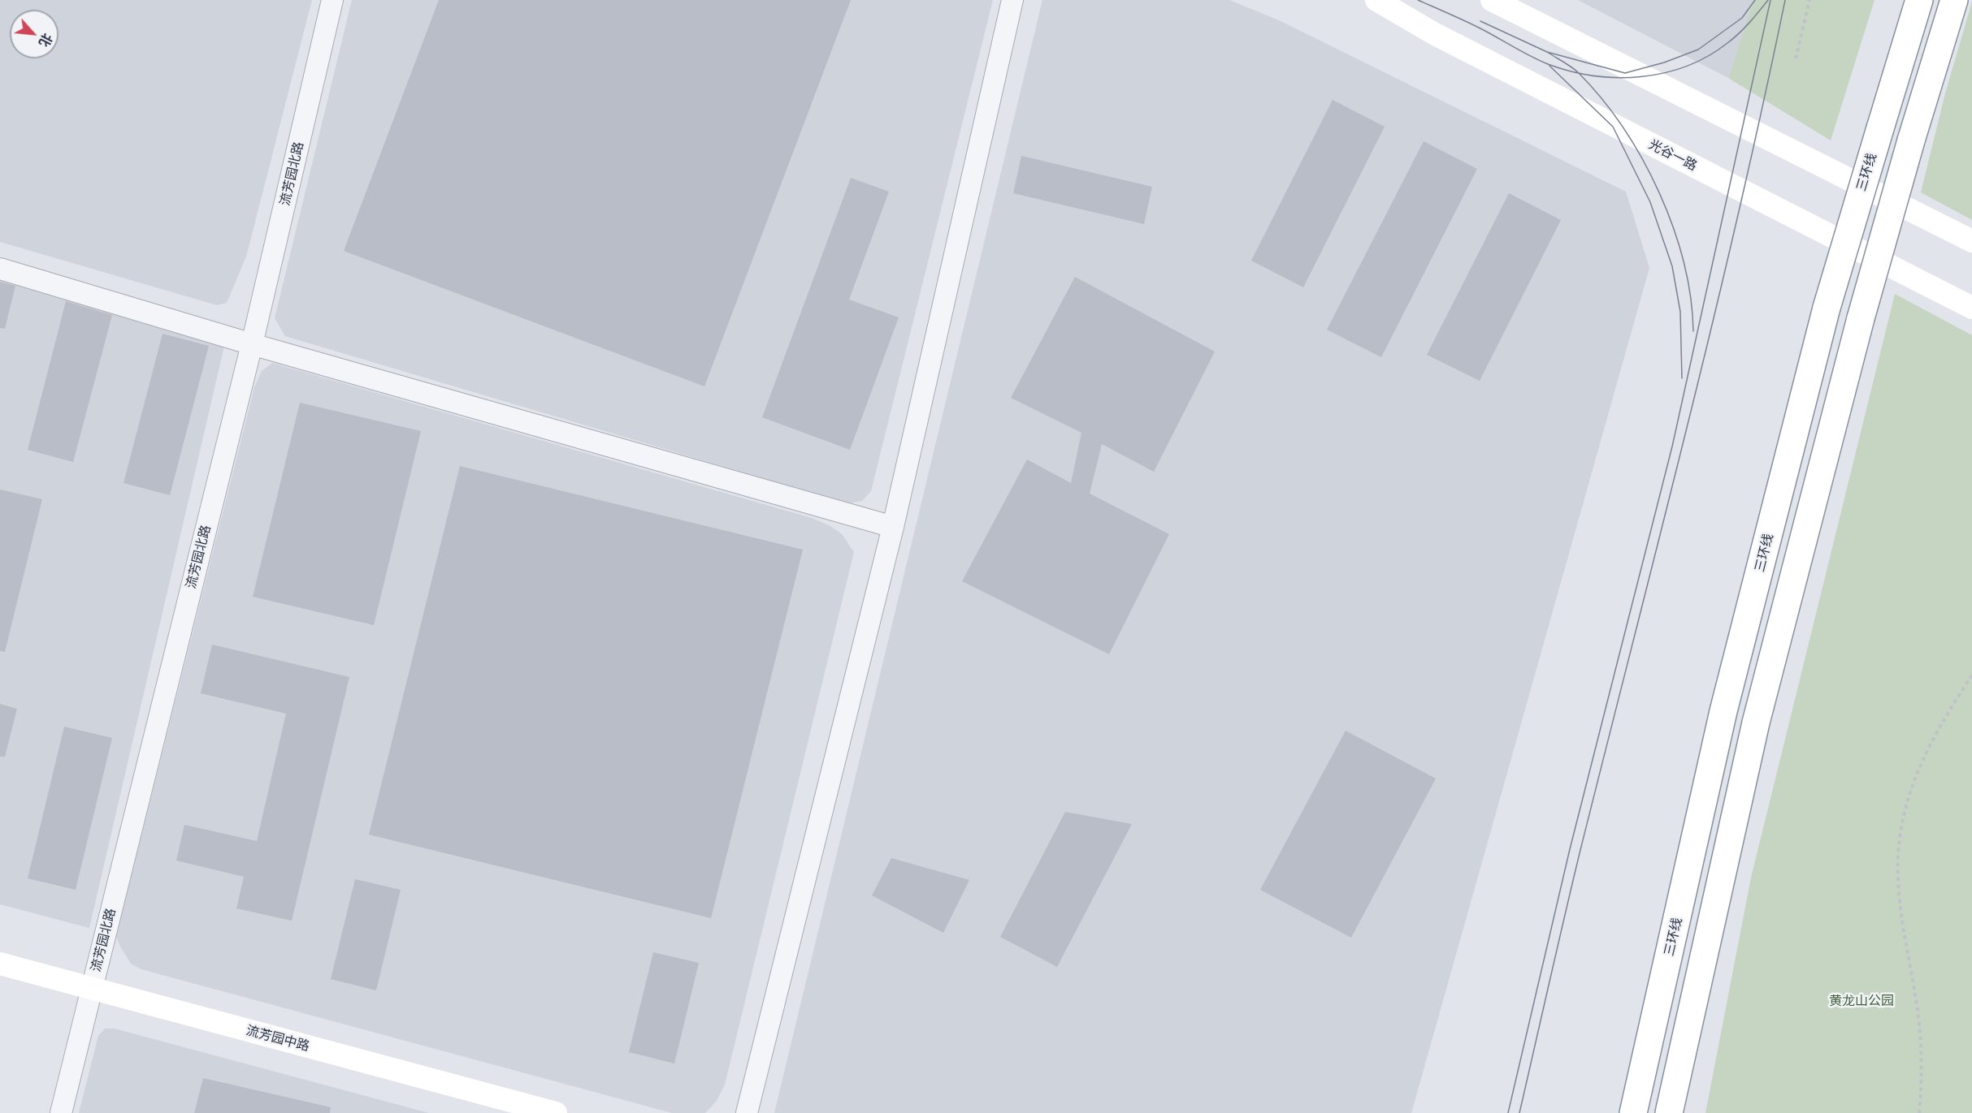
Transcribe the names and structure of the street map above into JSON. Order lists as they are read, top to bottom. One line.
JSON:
{"streets":{"highway":["三环线"],"main road":["光谷一路","流芳园中路"],"street":["流芳园北路"]},"crossings":[["流芳园北路","流芳园中路"]],"parks":["黄龙山公园"],"north":"bottom right"}
